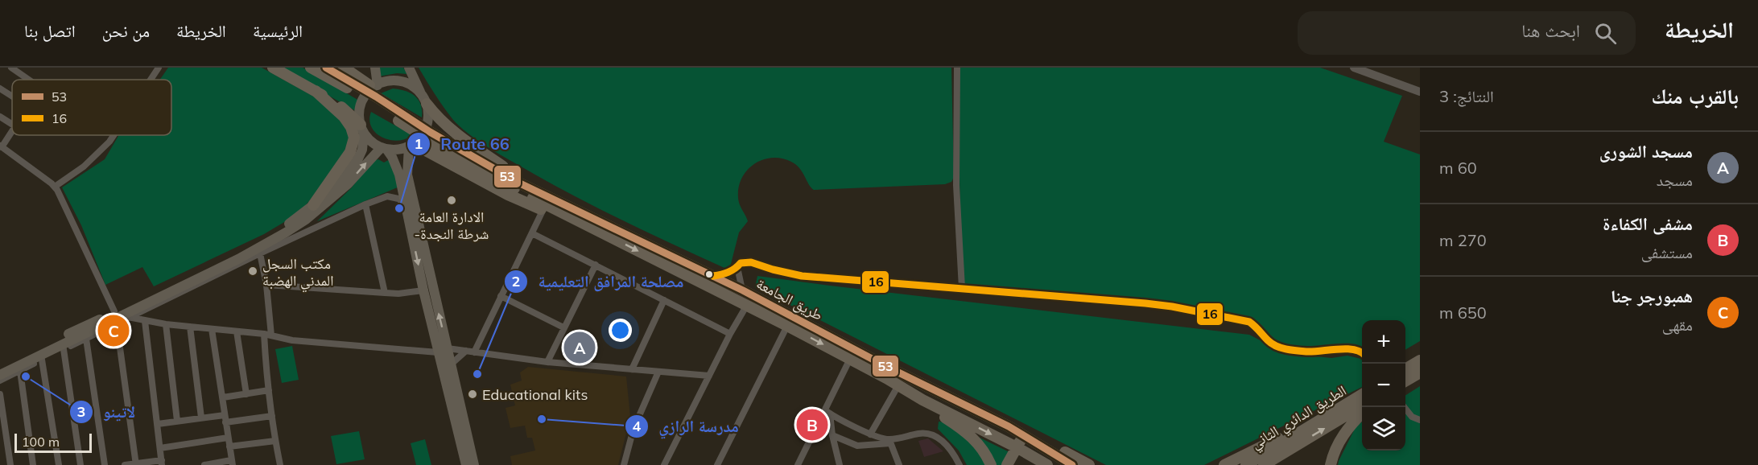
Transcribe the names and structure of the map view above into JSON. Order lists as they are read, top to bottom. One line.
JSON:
{"streets":{"highway":["طريق الجامعة","الطريق الدائري الثاني"]},"places":["الادارة العامة -شرطة النجدة","Route 66","مكتب السجل المدني الهضبة","مصلحة المرافق التعليمية","لاتينو","Educational kits","مدرسة الرازي"],"lines":["transit line 53","transit line 16"],"legend":["53","16"],"scale_bar":"100 m","page":{"header":"الخريطة","search":"ابحث هنا","nav":["الرئيسية","الخريطة","من نحن","اتصل بنا"],"heading":["بالقرب منك","النتائج: 3"],"list":[{"mark":"A","name":"مسجد الشورى","note":"مسجد","value":"60 m"},{"mark":"B","name":"مشفى الكفاءة","note":"مستشفى","value":"270 m"},{"mark":"C","name":"همبورجر جنا","note":"مقهى","value":"650 m"}],"pins":["C","A","B"],"map_buttons":["+","−"],"scale":"100 m"}}
